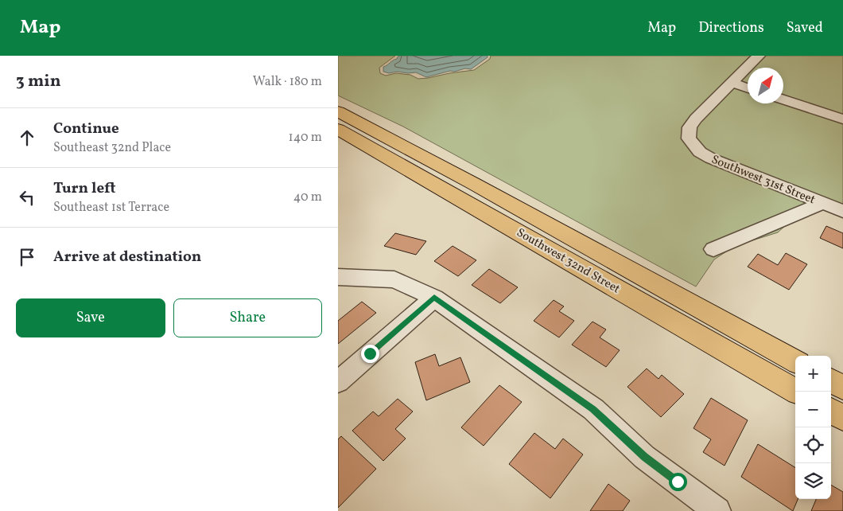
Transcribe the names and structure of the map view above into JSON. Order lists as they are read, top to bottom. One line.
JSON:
{"streets":{"main road":["Southwest 32nd Street"],"street":["Southwest 31st Street"]},"north":"top right","page":{"header":"Map","nav":["Map","Directions","Saved"],"heading":["3 min","Walk · 180 m"],"list":[["Continue","Southeast 32nd Place","140 m"],["Turn left","Southeast 1st Terrace","40 m"],"Arrive at destination"],"buttons":["Save","Share"],"map_buttons":["+","−"]}}
